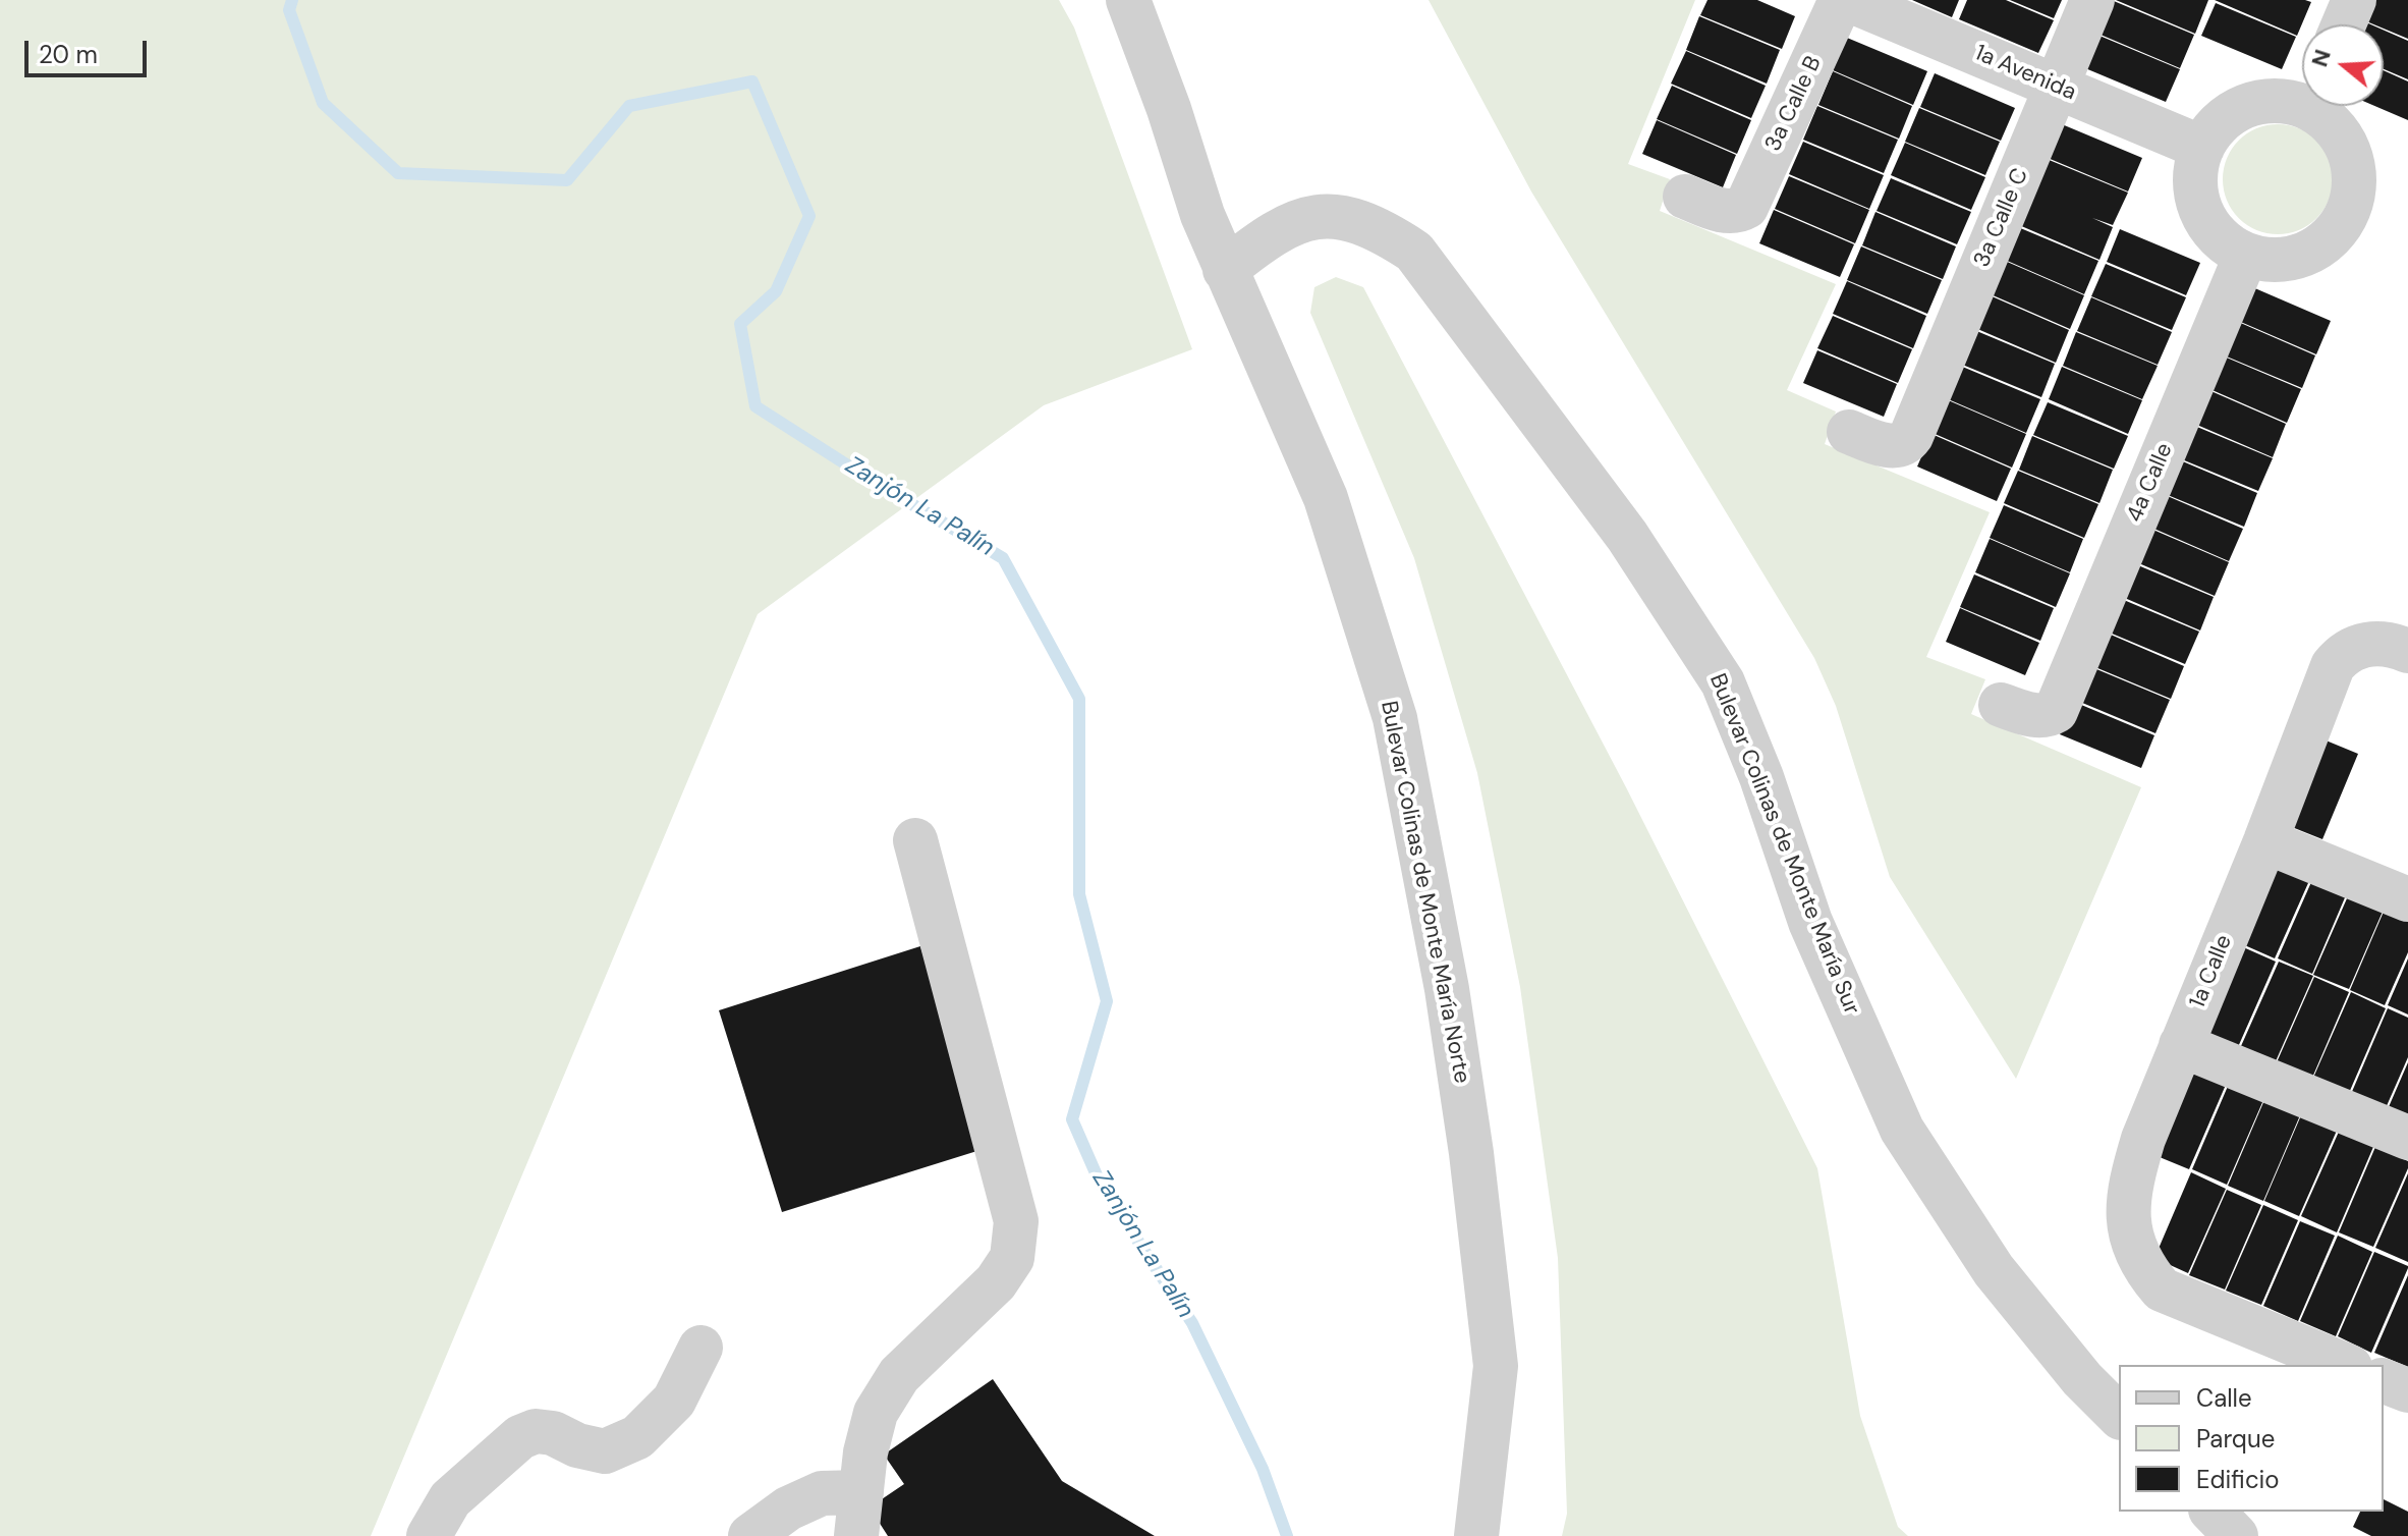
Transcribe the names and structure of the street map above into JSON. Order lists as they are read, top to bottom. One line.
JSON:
{"streets":{"street":["1a Avenida","3a Calle B","3a Calle C","4a Calle","Bulevar Colinas de Monte María Sur","Bulevar Colinas de Monte María Norte","1a Calle"]},"crossings":[["1a Avenida","3a Calle C"],["Bulevar Colinas de Monte María Sur","Bulevar Colinas de Monte María Norte"]],"water":["Zanjón La Palín"],"legend":["Calle","Parque","Edificio"],"scale_bar":"20 m","north":"left"}
